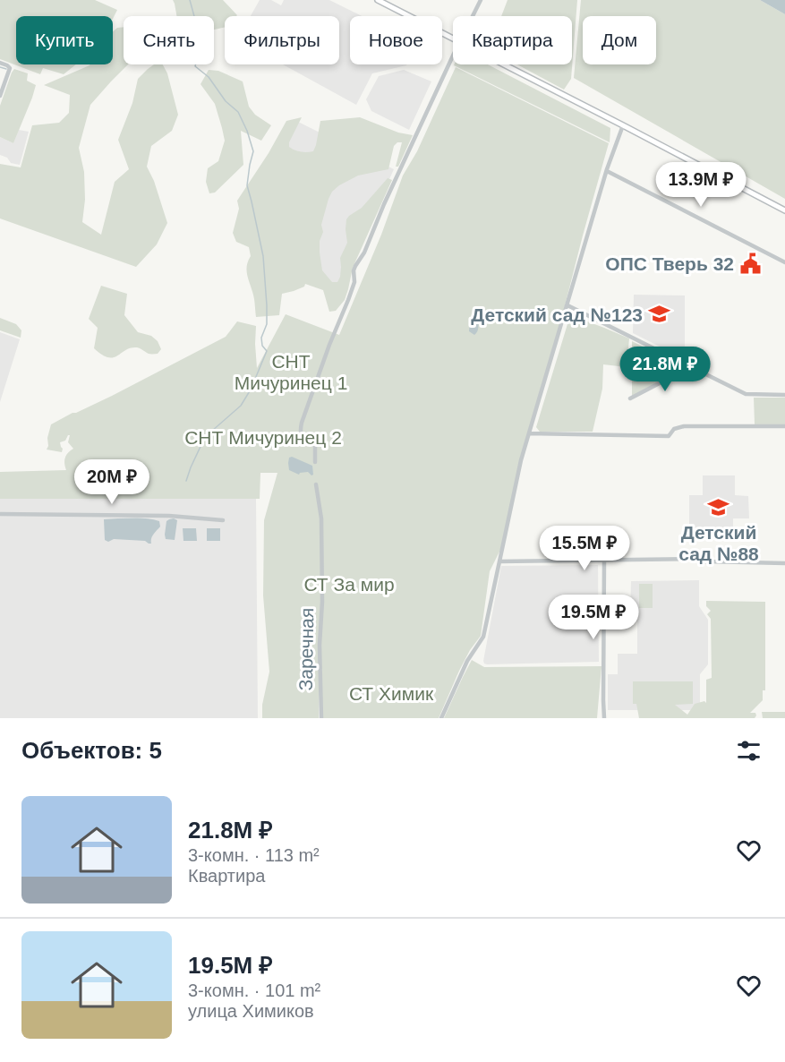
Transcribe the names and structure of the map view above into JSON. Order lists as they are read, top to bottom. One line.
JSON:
{"streets":{"street":["Заречная"]},"parks":["СНТ Мичуринец 1","СНТ Мичуринец 2","СТ За мир","СТ Химик"],"places":{"public building":["ОПС Тверь 32"],"school or university":["Детский сад №123","Детский сад №88"]},"page":{"chip":["Купить","Снять","Фильтры","Новое","Квартира","Дом"],"price":["13.9M ₽","21.8M ₽","20M ₽","15.5M ₽","19.5M ₽"],"heading":"Объектов: 5","list":[{"name":"21.8M ₽","note":"3-комн. · 113 m² · Квартира"},{"name":"19.5M ₽","note":"3-комн. · 101 m² · улица Химиков"}]}}
